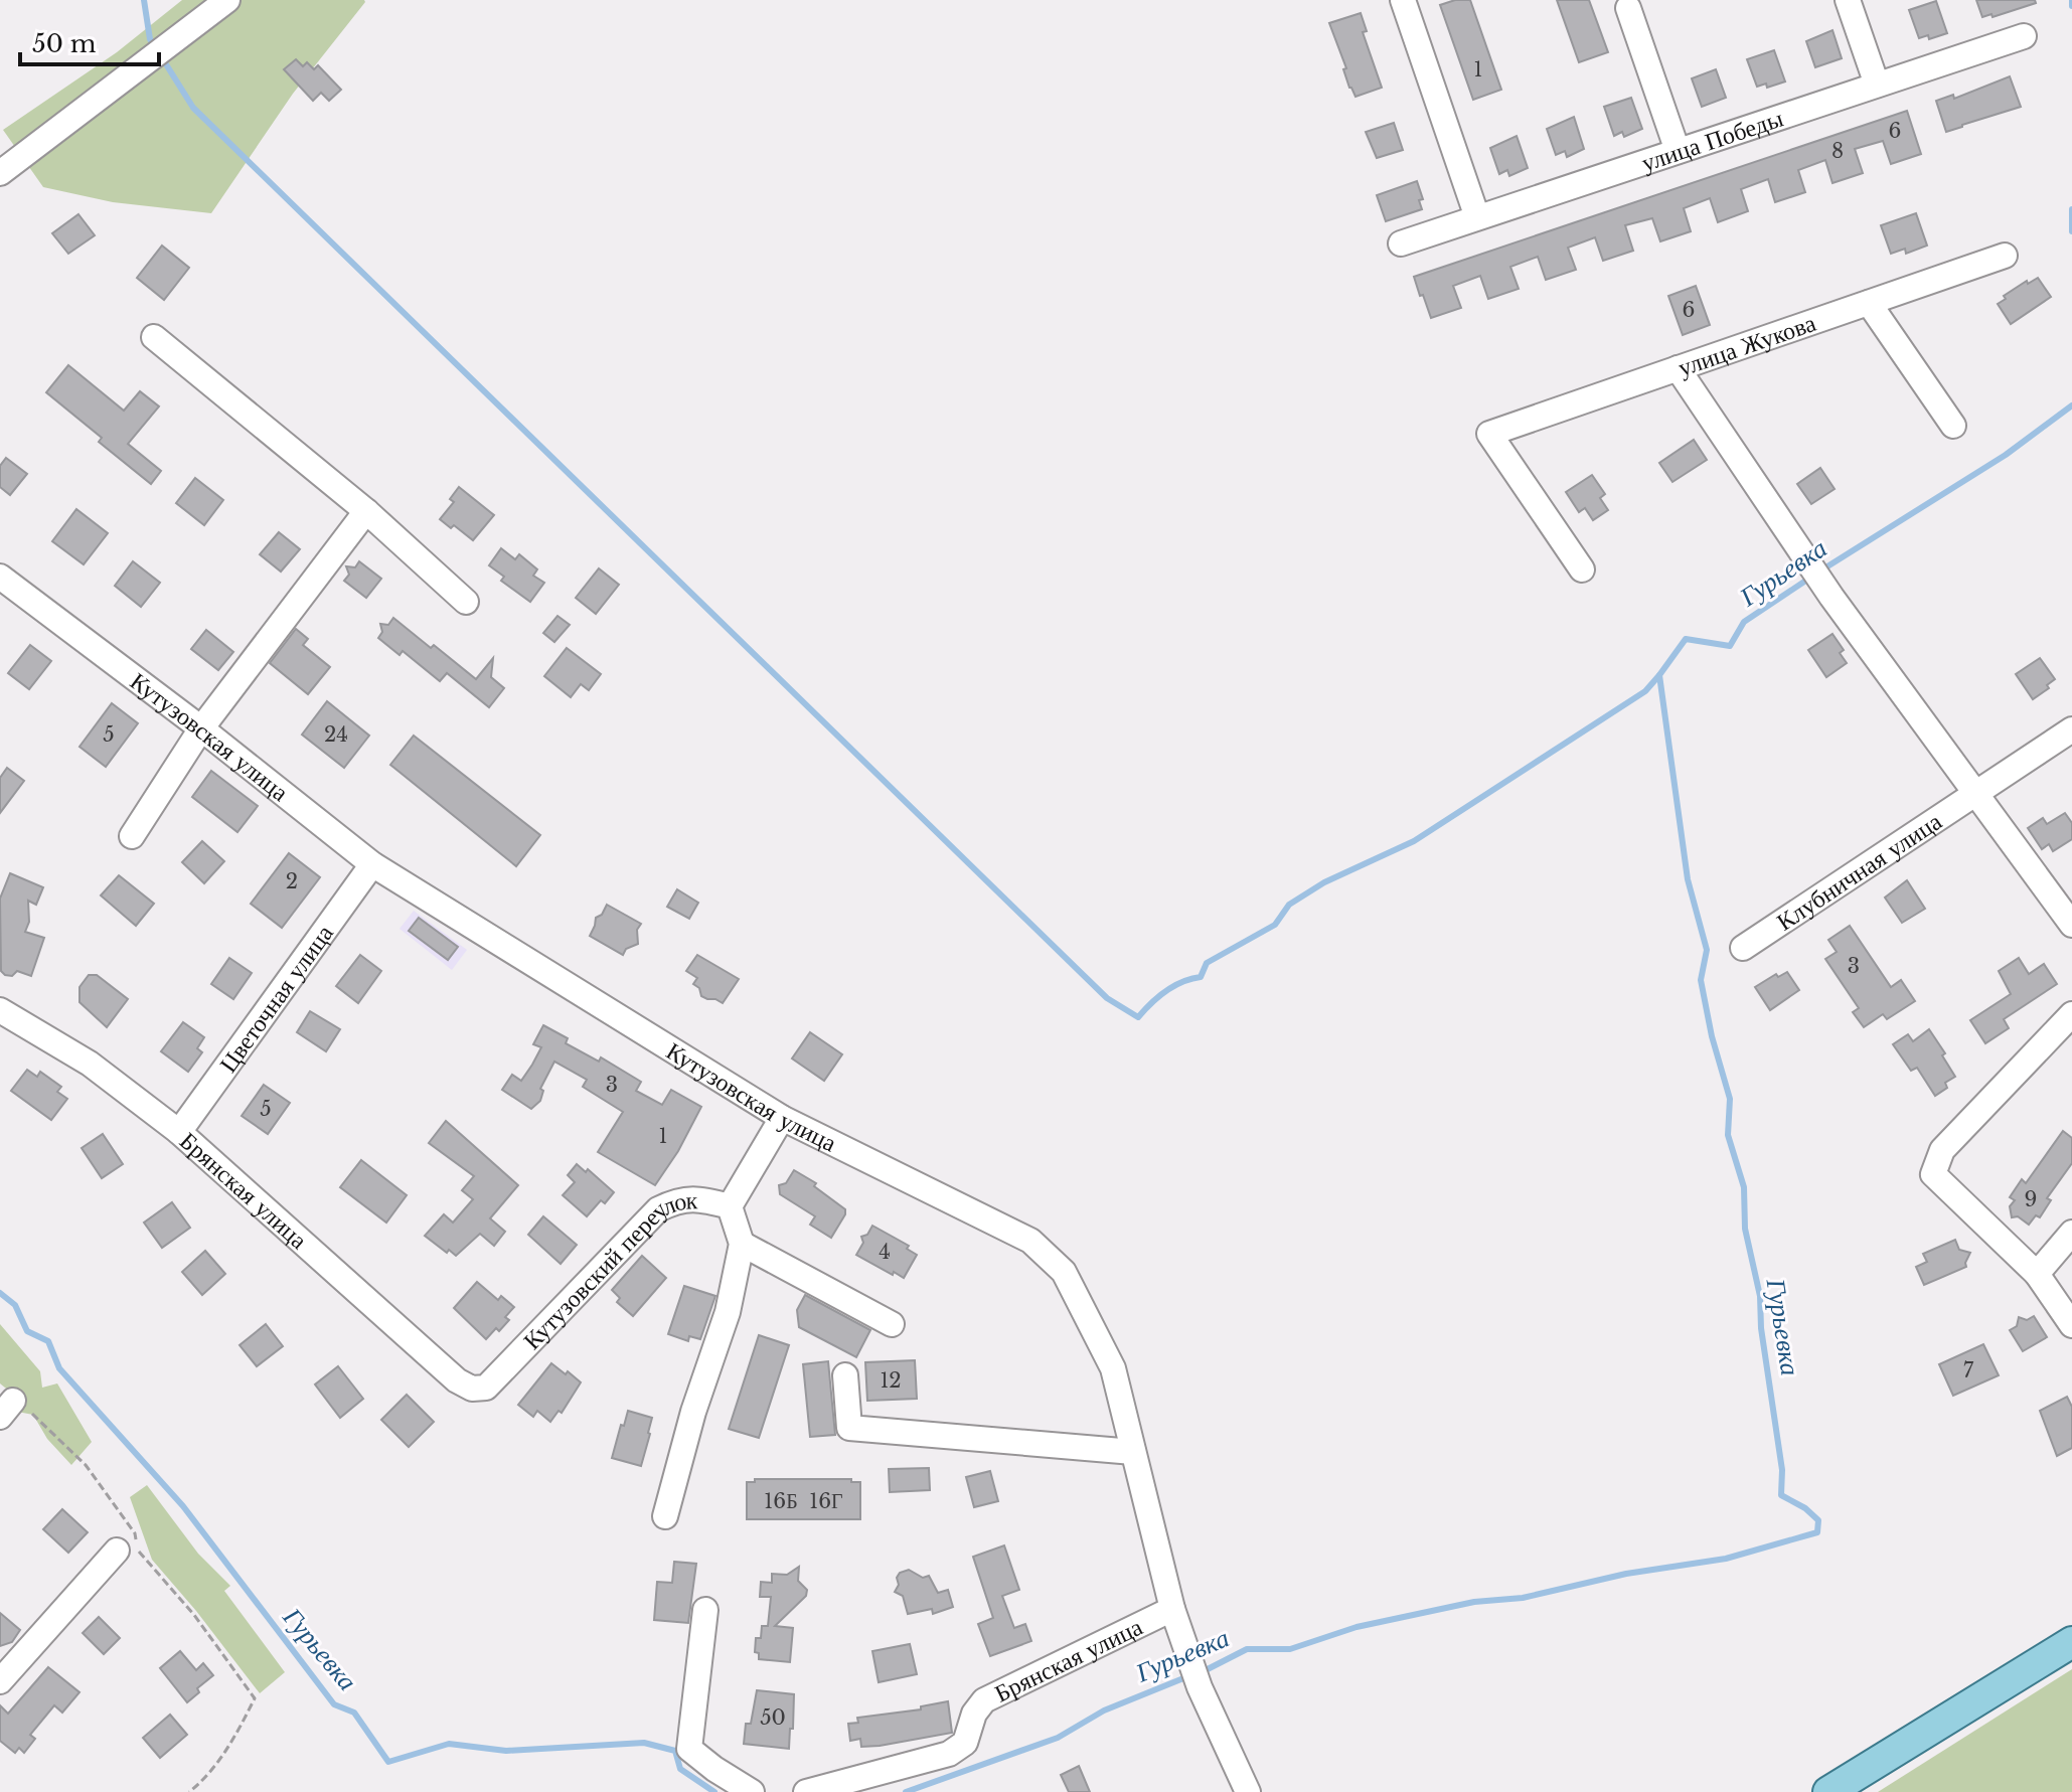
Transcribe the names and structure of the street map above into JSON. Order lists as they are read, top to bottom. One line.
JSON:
{"streets":{"street":["улица Победы","улица Жукова","Кутузовская улица","Клубничная улица","Цветочная улица","Брянская улица","Кутузовский переулок"]},"crossings":[["Кутузовская улица","Цветочная улица"],["Кутузовская улица","Брянская улица"],["Цветочная улица","Брянская улица"],["Брянская улица","Кутузовский переулок"]],"water":["Гурьевка"],"house_numbers":["1","6","8","6","5","24","2","3","3","5","1","9","4","7","12","16Б","16Г","50"],"scale_bar":"50 m"}
